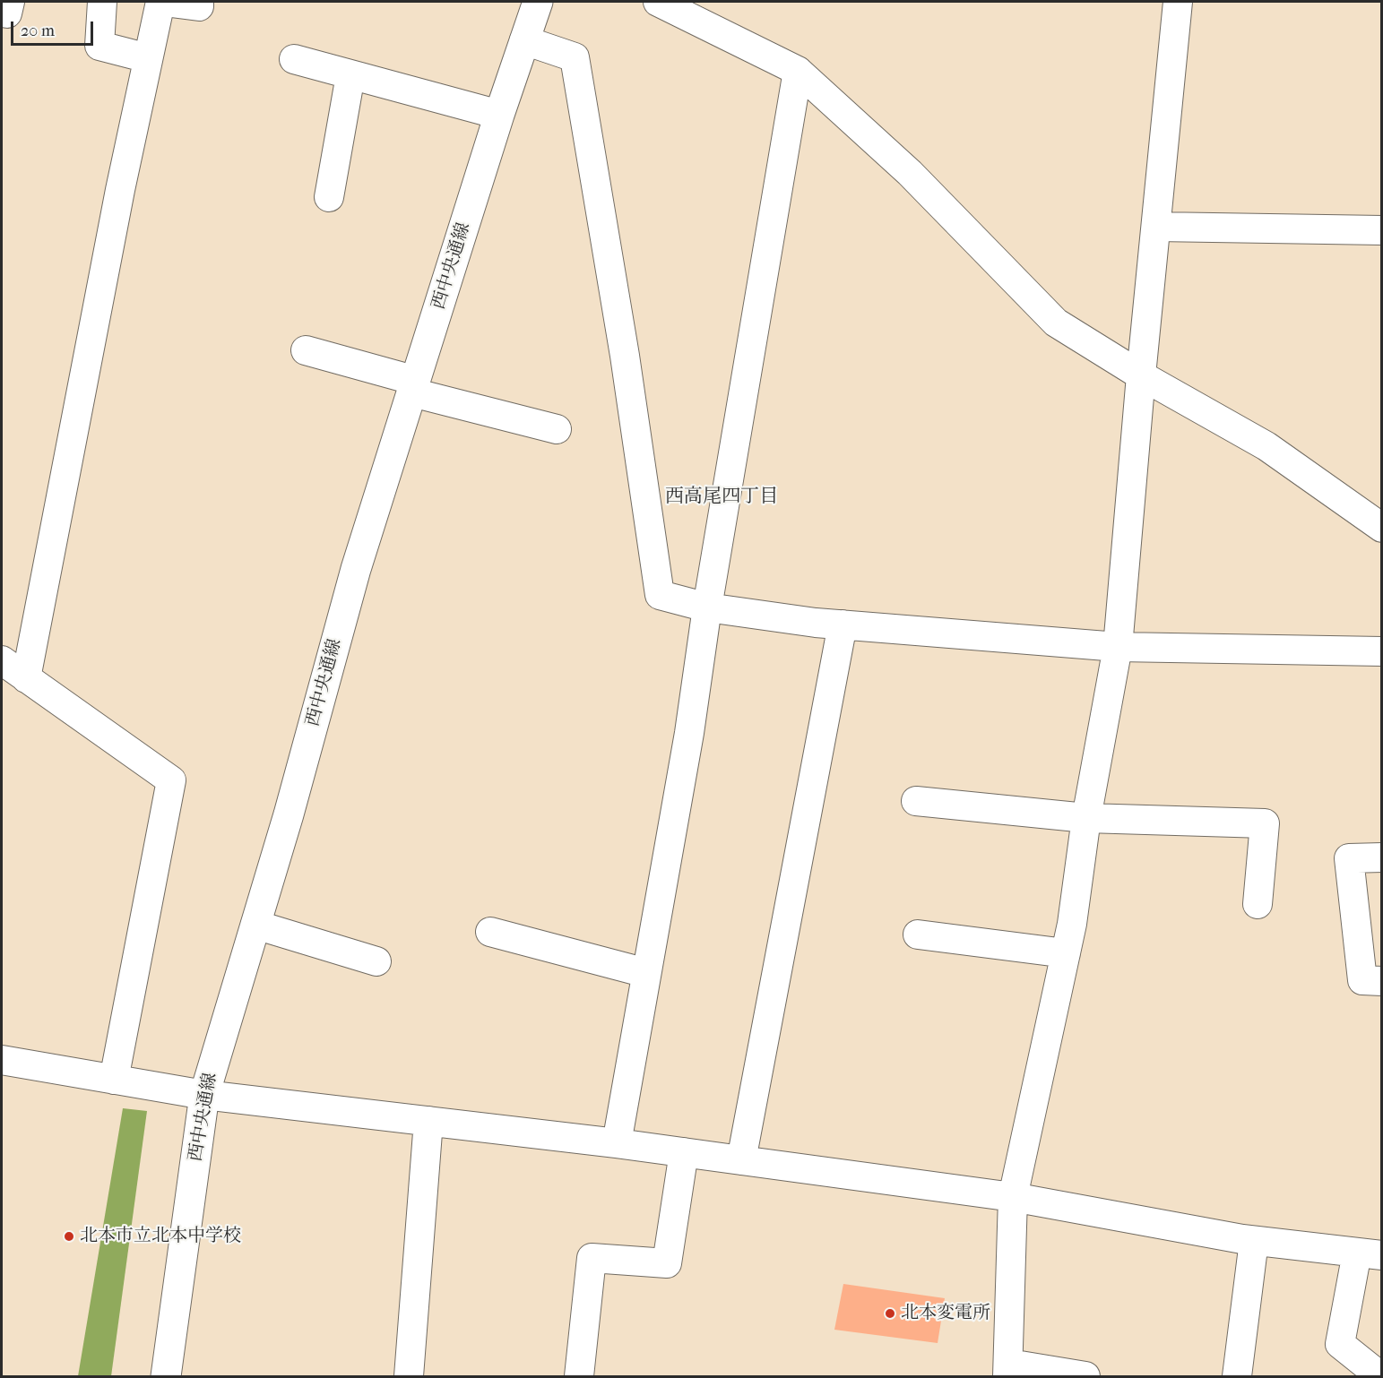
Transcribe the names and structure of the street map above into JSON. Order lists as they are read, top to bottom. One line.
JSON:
{"streets":{"street":["西中央通線"]},"districts":["西高尾四丁目"],"places":["北本市立北本中学校","北本変電所"],"scale_bar":"20 m"}
